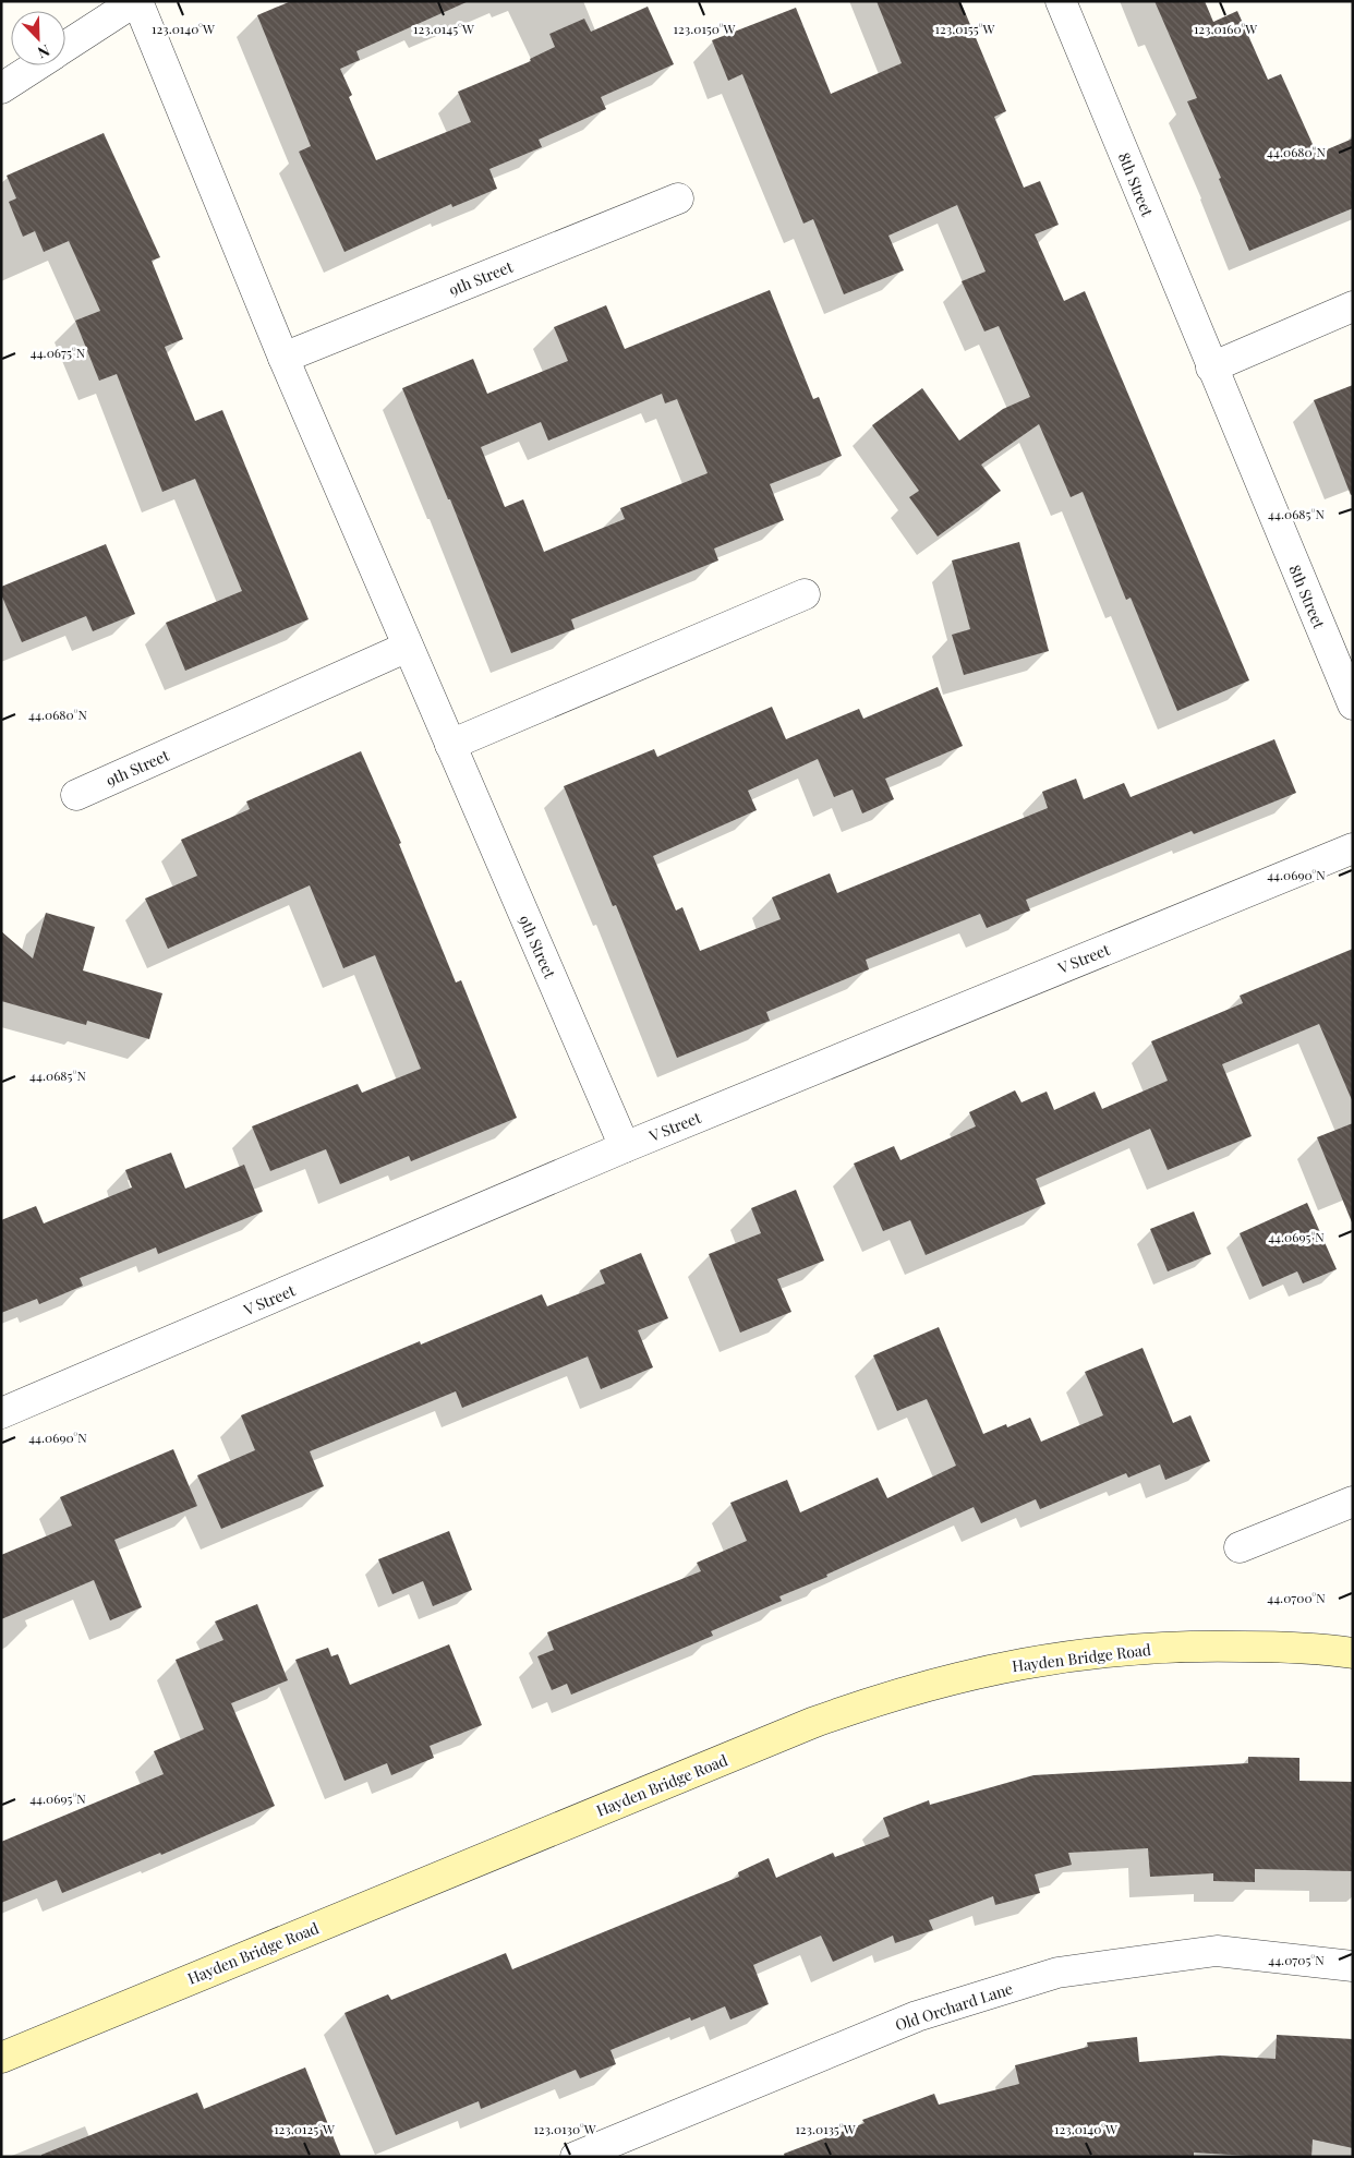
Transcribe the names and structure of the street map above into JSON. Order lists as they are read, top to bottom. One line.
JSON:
{"streets":{"street":["8th Street","9th Street","V Street","Hayden Bridge Road","Old Orchard Lane"]},"crossings":[["9th Street","V Street"]],"north":"bottom right","coordinates":["123.0140°W","123.0145°W","123.0150°W","123.0155°W","123.0160°W","44.0680°N","44.0675°N","44.0685°N","44.0690°N","44.0695°N","44.0700°N","44.0705°N","123.0125°W","123.0130°W","123.0135°W"]}
